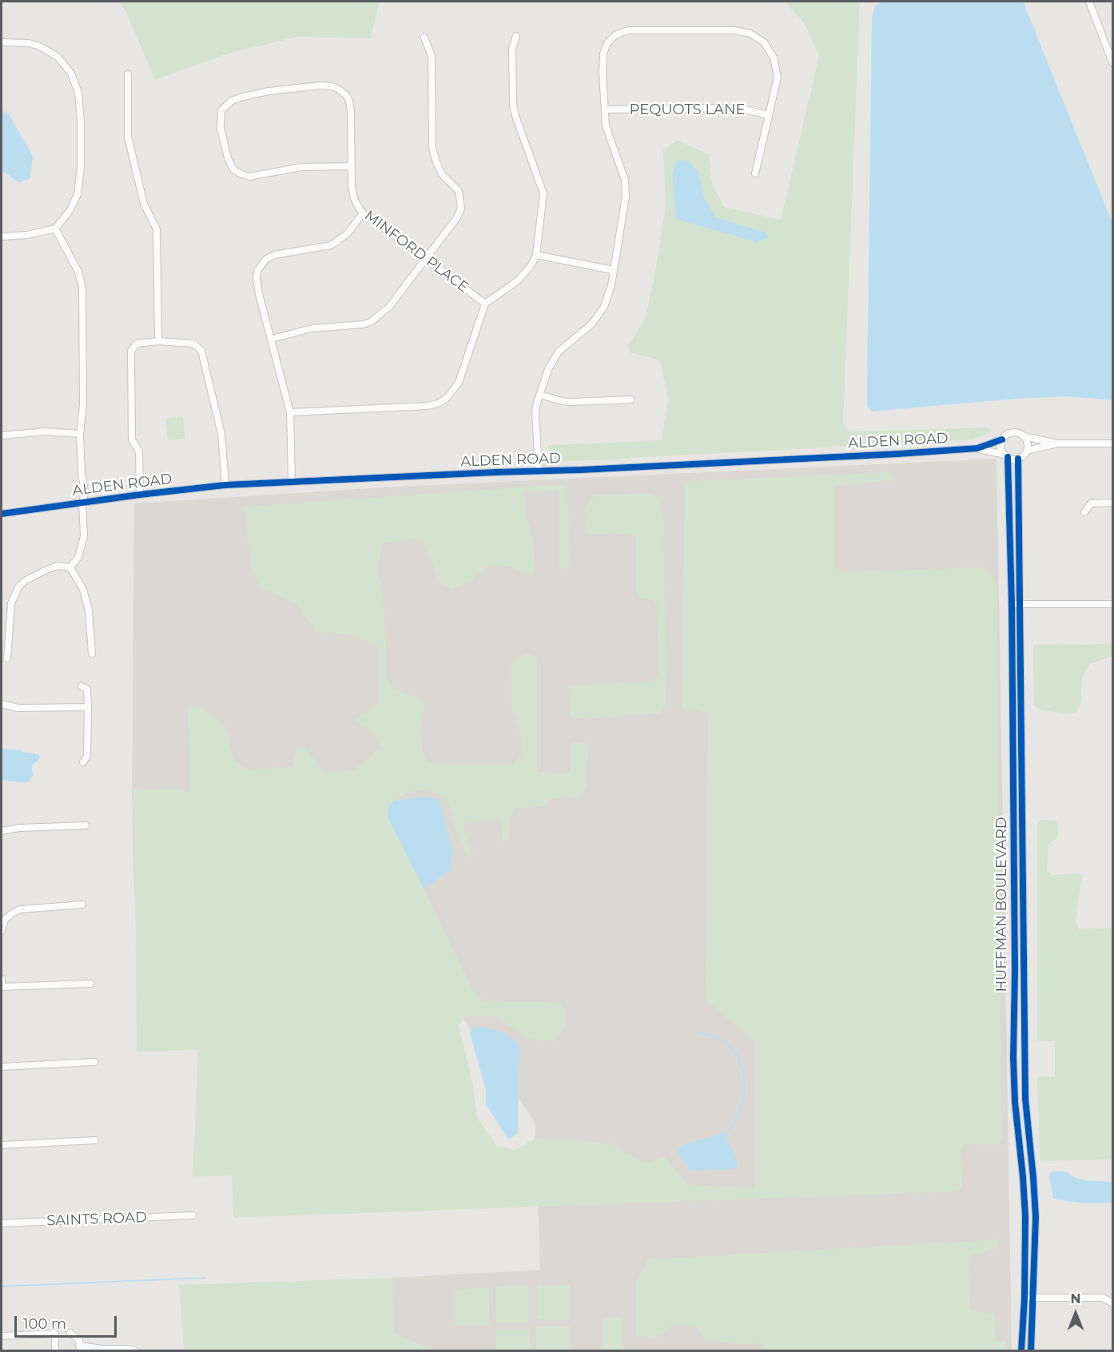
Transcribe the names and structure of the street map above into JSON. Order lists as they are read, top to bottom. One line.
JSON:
{"streets":{"street":["PEQUOTS LANE","MINFORD PLACE","ALDEN ROAD","HUFFMAN BOULEVARD","SAINTS ROAD"]},"crossings":[["ALDEN ROAD","HUFFMAN BOULEVARD"]],"scale_bar":"100 m","north":"top"}
